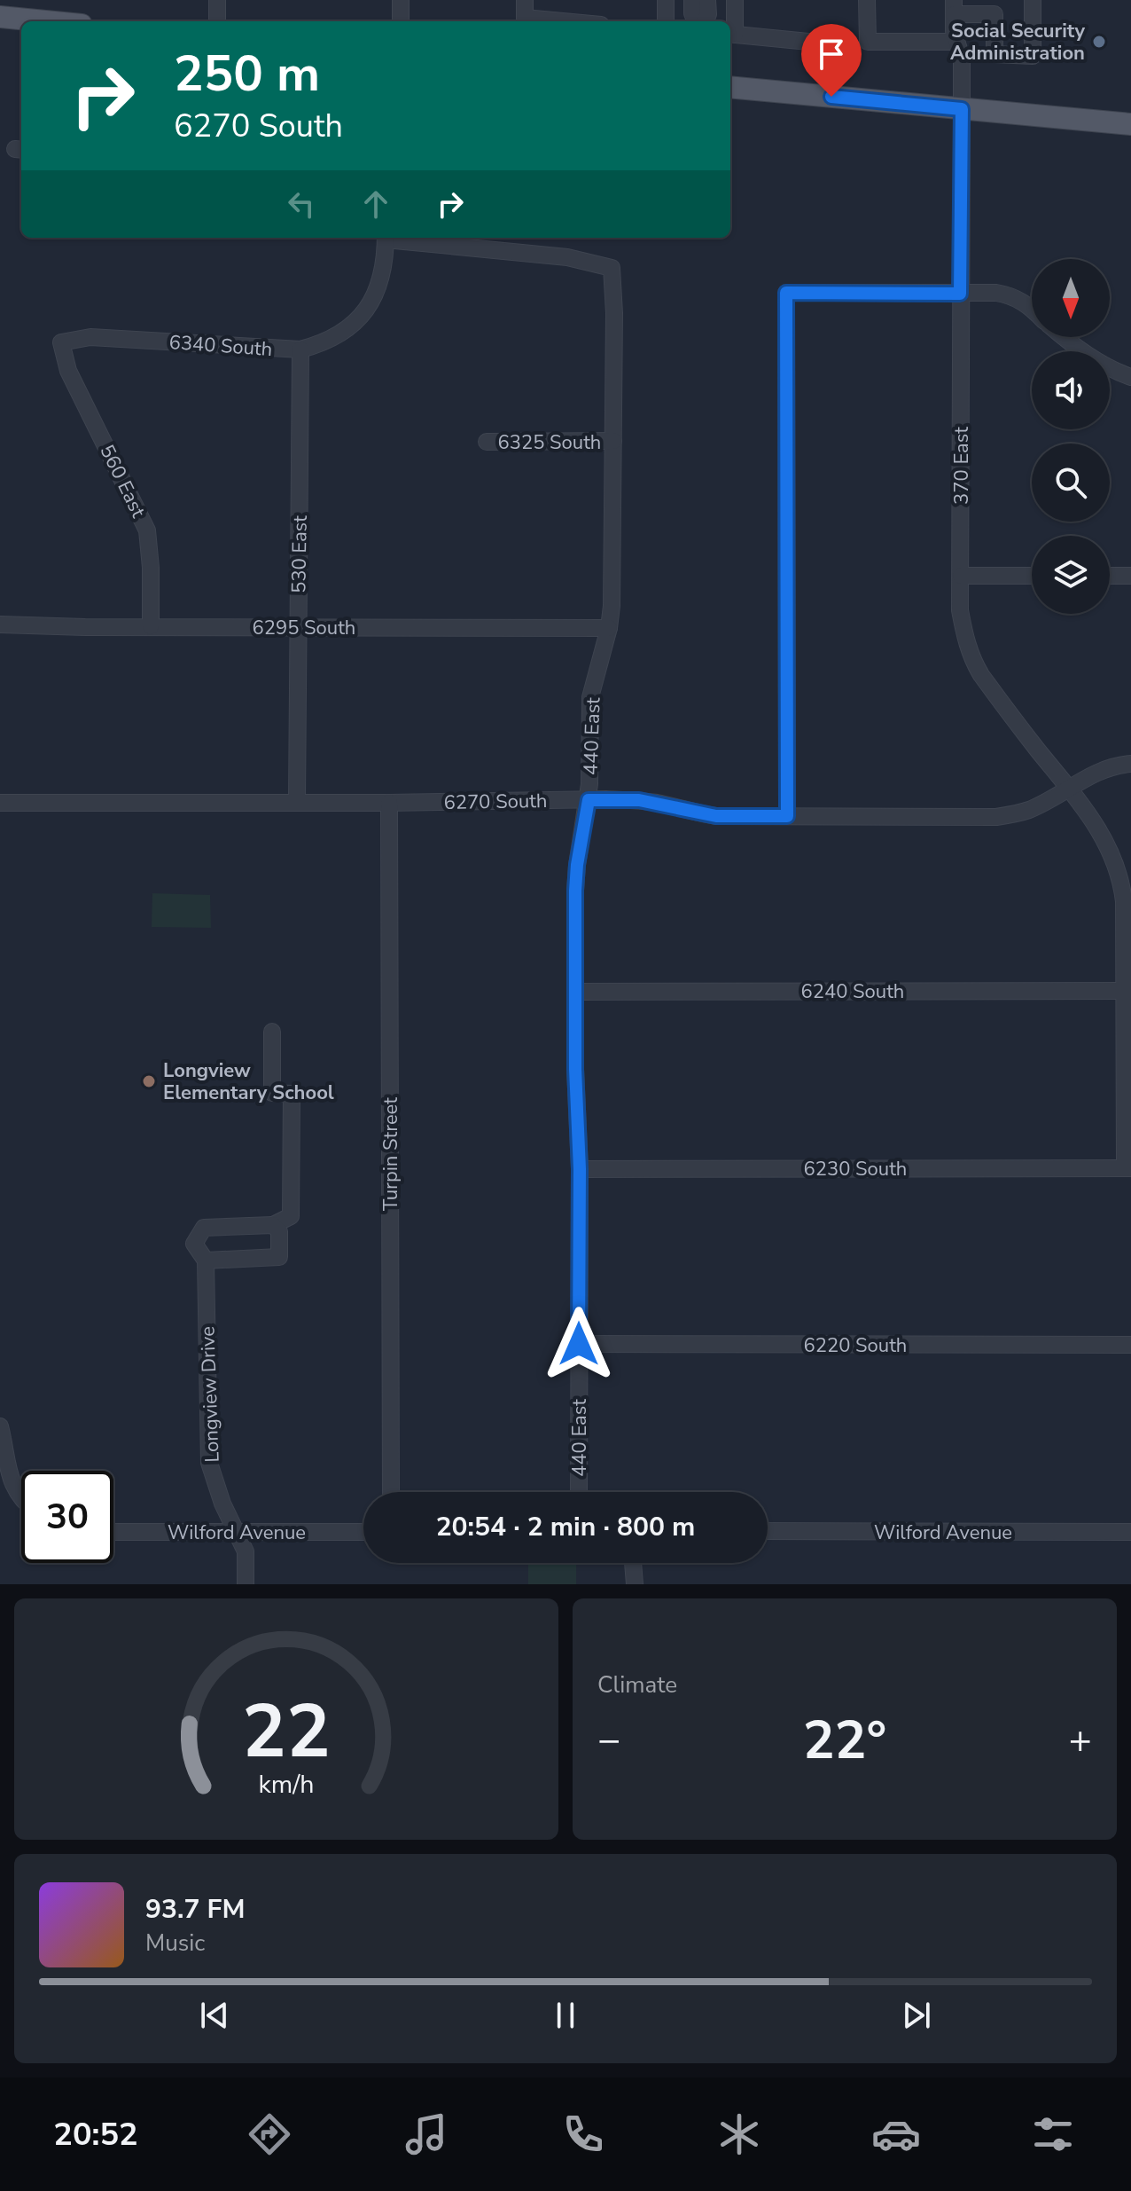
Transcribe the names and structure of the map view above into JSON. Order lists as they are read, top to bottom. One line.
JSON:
{"streets":{"street":["6340 South","6325 South","370 East","560 East","530 East","6295 South","440 East","6270 South","6240 South","Turpin Street","6230 South","6220 South","Longview Drive","Wilford Avenue"]},"crossings":[["6340 South","560 East"],["6340 South","530 East"],["6325 South","440 East"],["370 East","6270 South"],["370 East","6240 South"],["370 East","6230 South"],["560 East","6295 South"],["530 East","6295 South"],["530 East","6270 South"],["6295 South","440 East"],["440 East","6270 South"],["440 East","6240 South"],["440 East","6230 South"],["440 East","6220 South"],["6270 South","Turpin Street"],["Longview Drive","Wilford Avenue"]],"places":["Social Security Administration","Longview Elementary School"],"north":"bottom","page":{"turn":["250 m","6270 South"],"limit":"30","trip":"20:54 · 2 min · 800 m","tile":"Climate","heat":["−","22°","+"],"song":["93.7 FM","Music"],"tabs":"20:52","gauge":["22","km/h"]}}
